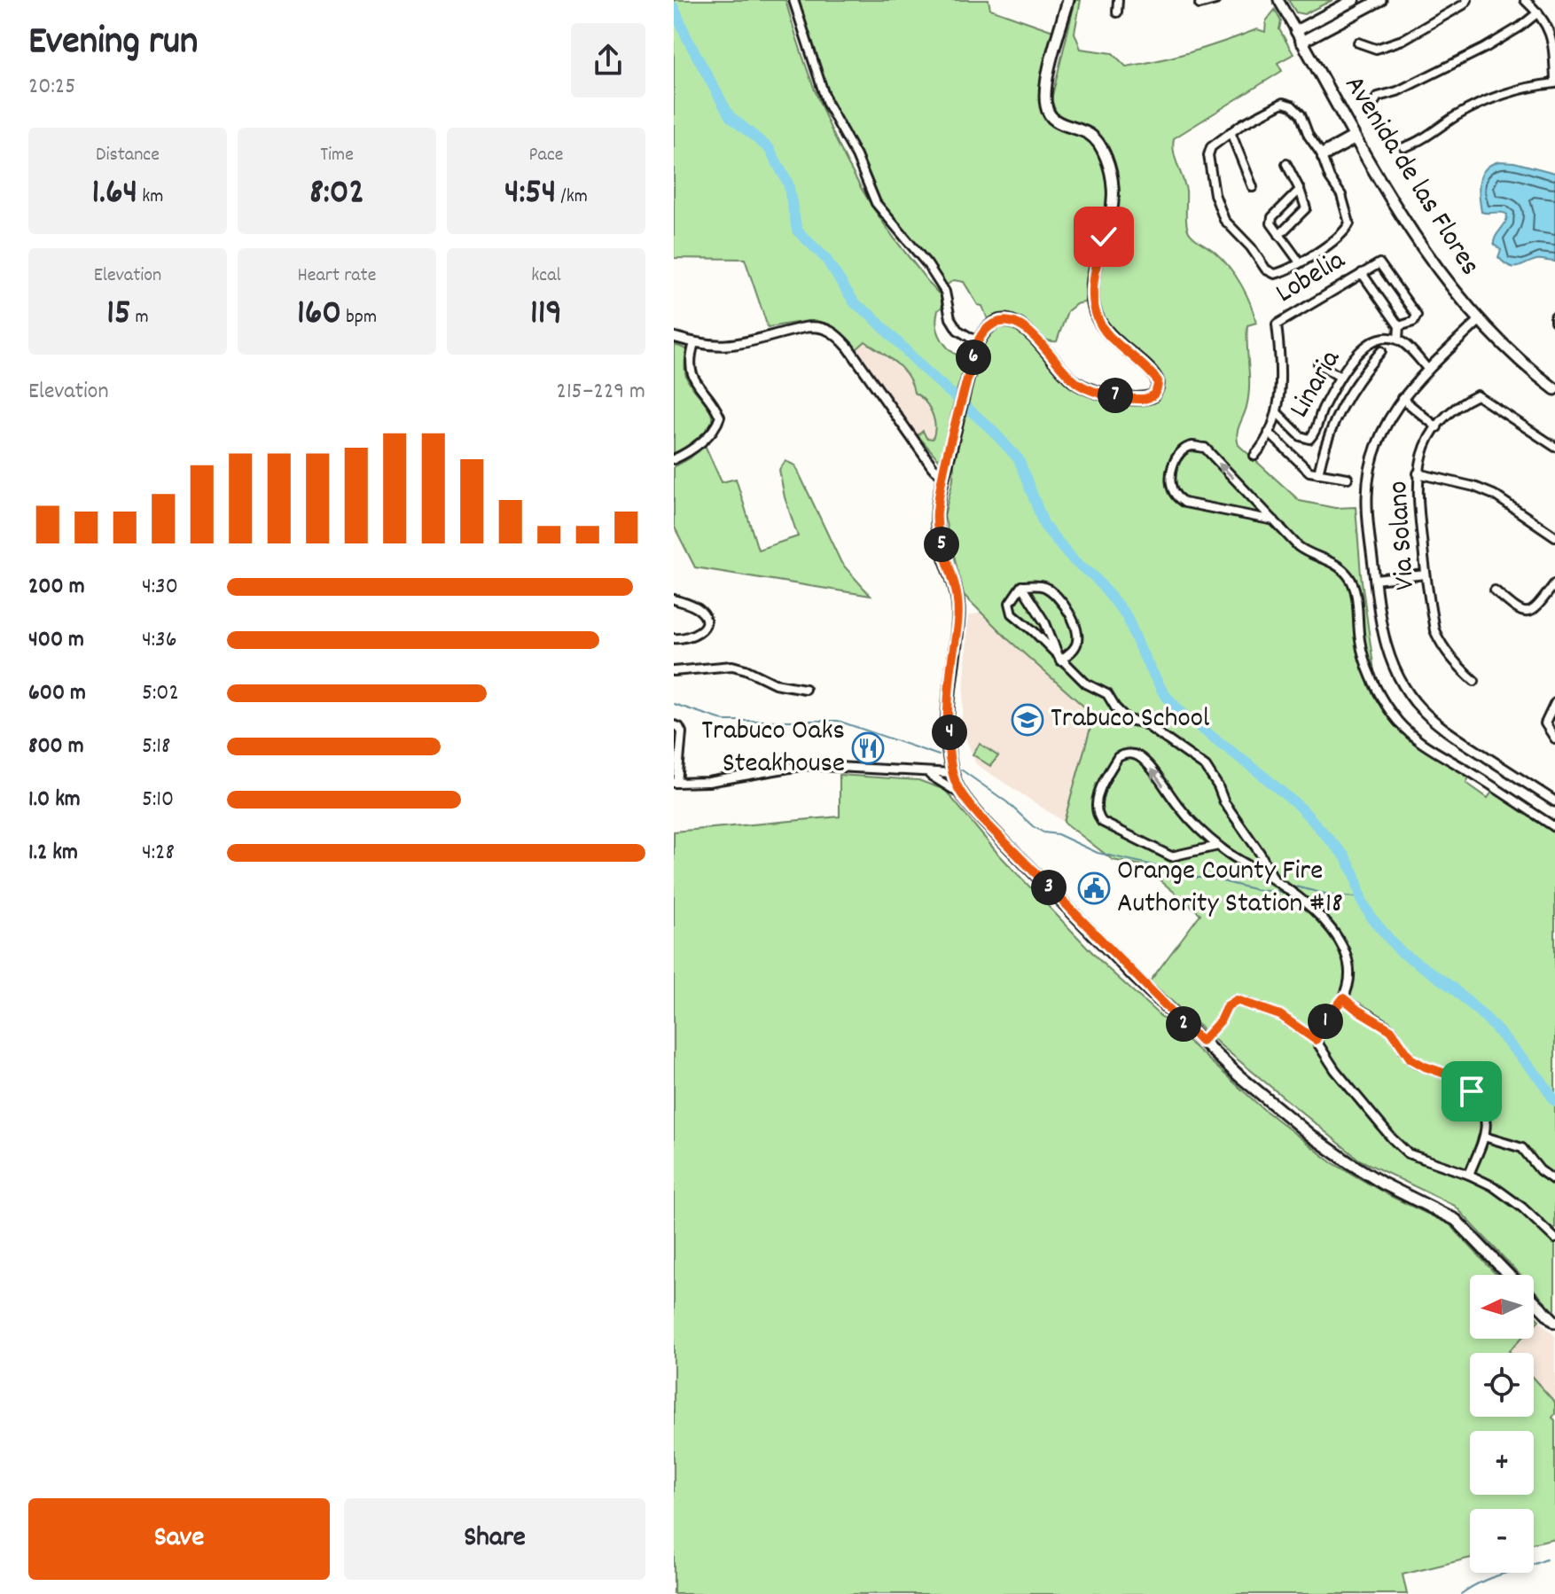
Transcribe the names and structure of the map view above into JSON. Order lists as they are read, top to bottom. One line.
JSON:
{"streets":{"main road":["Avenida de las Flores"],"street":["Lobelia","Linaria","Via Solano"]},"crossings":[["Lobelia","Linaria"]],"places":{"school or university":["Trabuco School"],"restaurant":["Trabuco Oaks Steakhouse"],"public building":["Orange County Fire Authority Station #18"]},"north":"left","page":{"heading":["Evening run","20:25"],"stats":[["Distance","1.64 km"],["Time","8:02"],["Pace","4:54 /km"],["Elevation","15 m"],["Heart rate","160 bpm"],["kcal","119"]],"pins":["6","7","5","4","3","1","2"],"chart":["Elevation","215–229 m"],"list":[{"name":"200 m","note":"4:30"},{"name":"400 m","note":"4:36"},{"name":"600 m","note":"5:02"},{"name":"800 m","note":"5:18"},{"name":"1.0 km","note":"5:10"},{"name":"1.2 km","note":"4:28"}],"map_buttons":["+","−"],"buttons":["Save","Share"]}}
